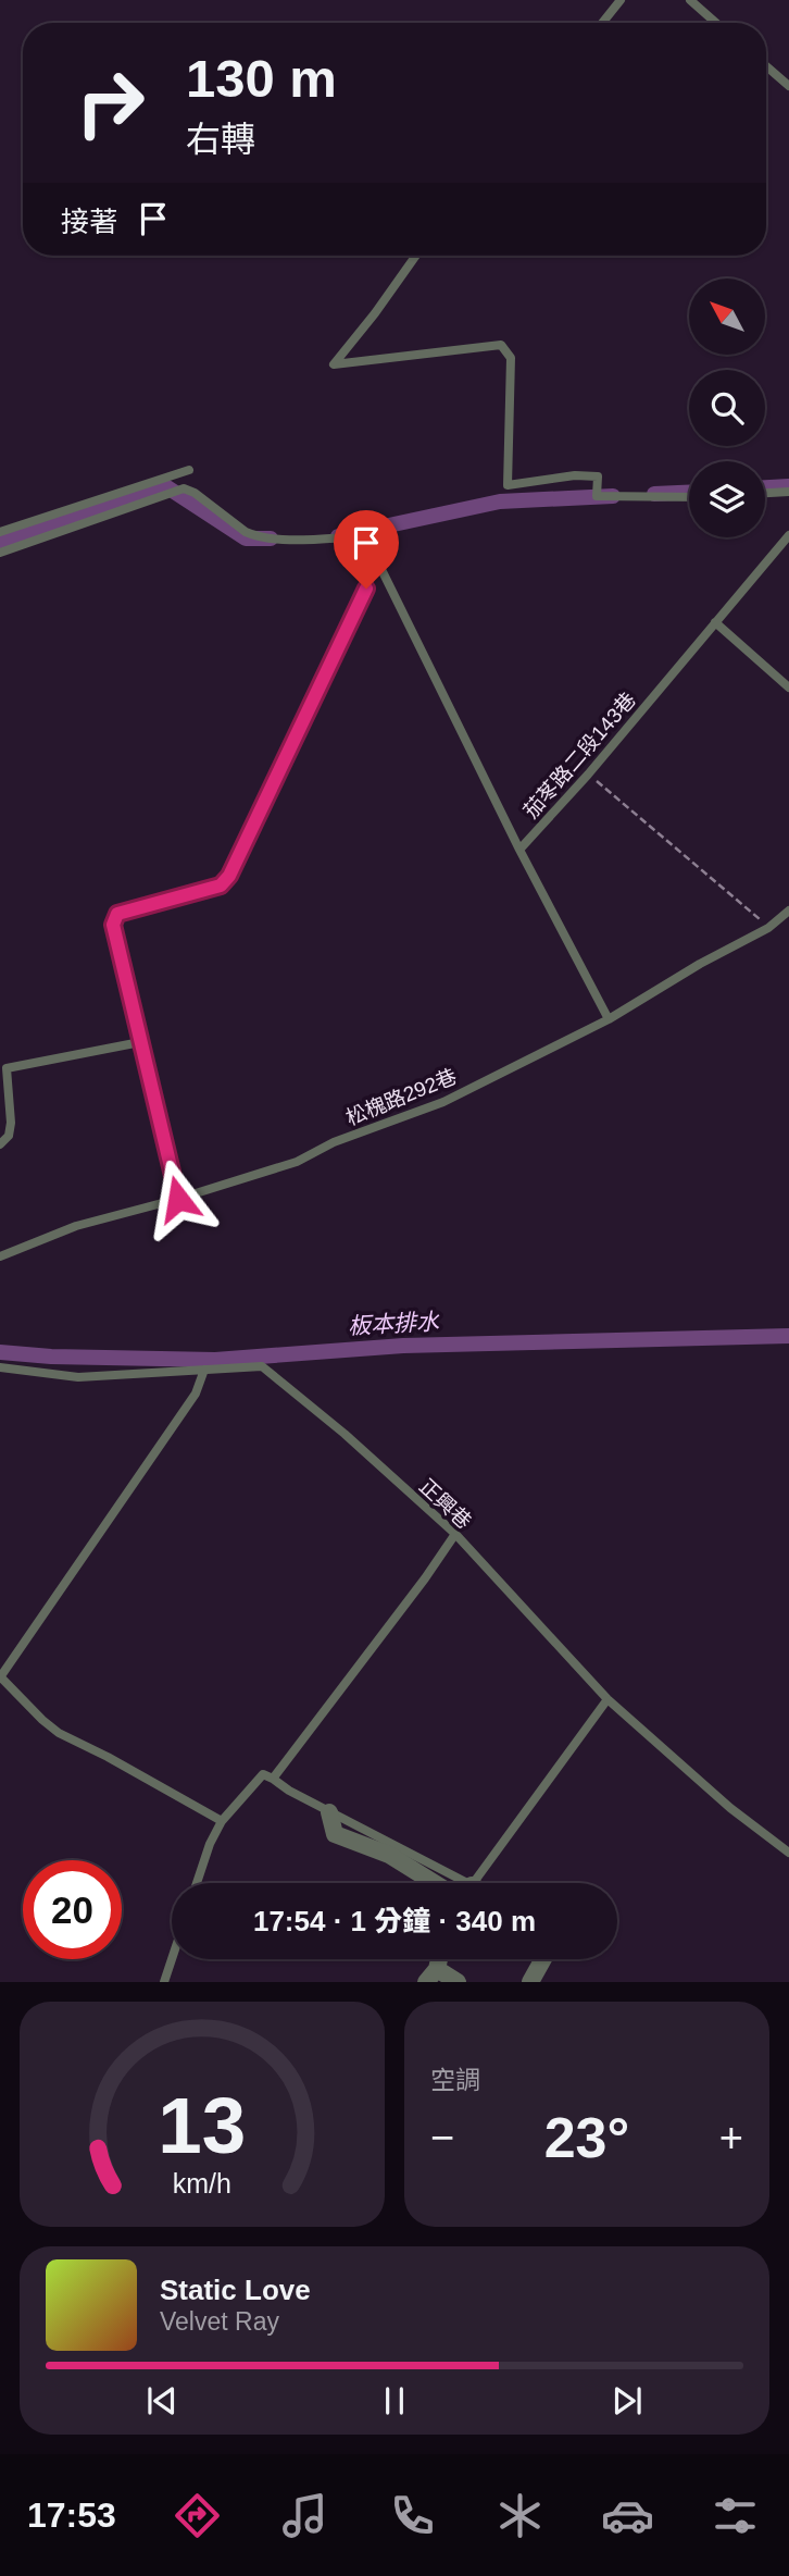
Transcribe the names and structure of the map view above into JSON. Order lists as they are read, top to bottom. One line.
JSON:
{"streets":{"lane":["茄苳路二段143巷","松槐路292巷","正興巷"]},"water":["板本排水"],"north":"top left","page":{"turn":["130 m","右轉"],"then":"接著","limit":"20","trip":"17:54 · 1 分鐘 · 340 m","tile":"空調","heat":["−","23°","+"],"song":["Static Love","Velvet Ray"],"tabs":"17:53","gauge":["13","km/h"]}}
